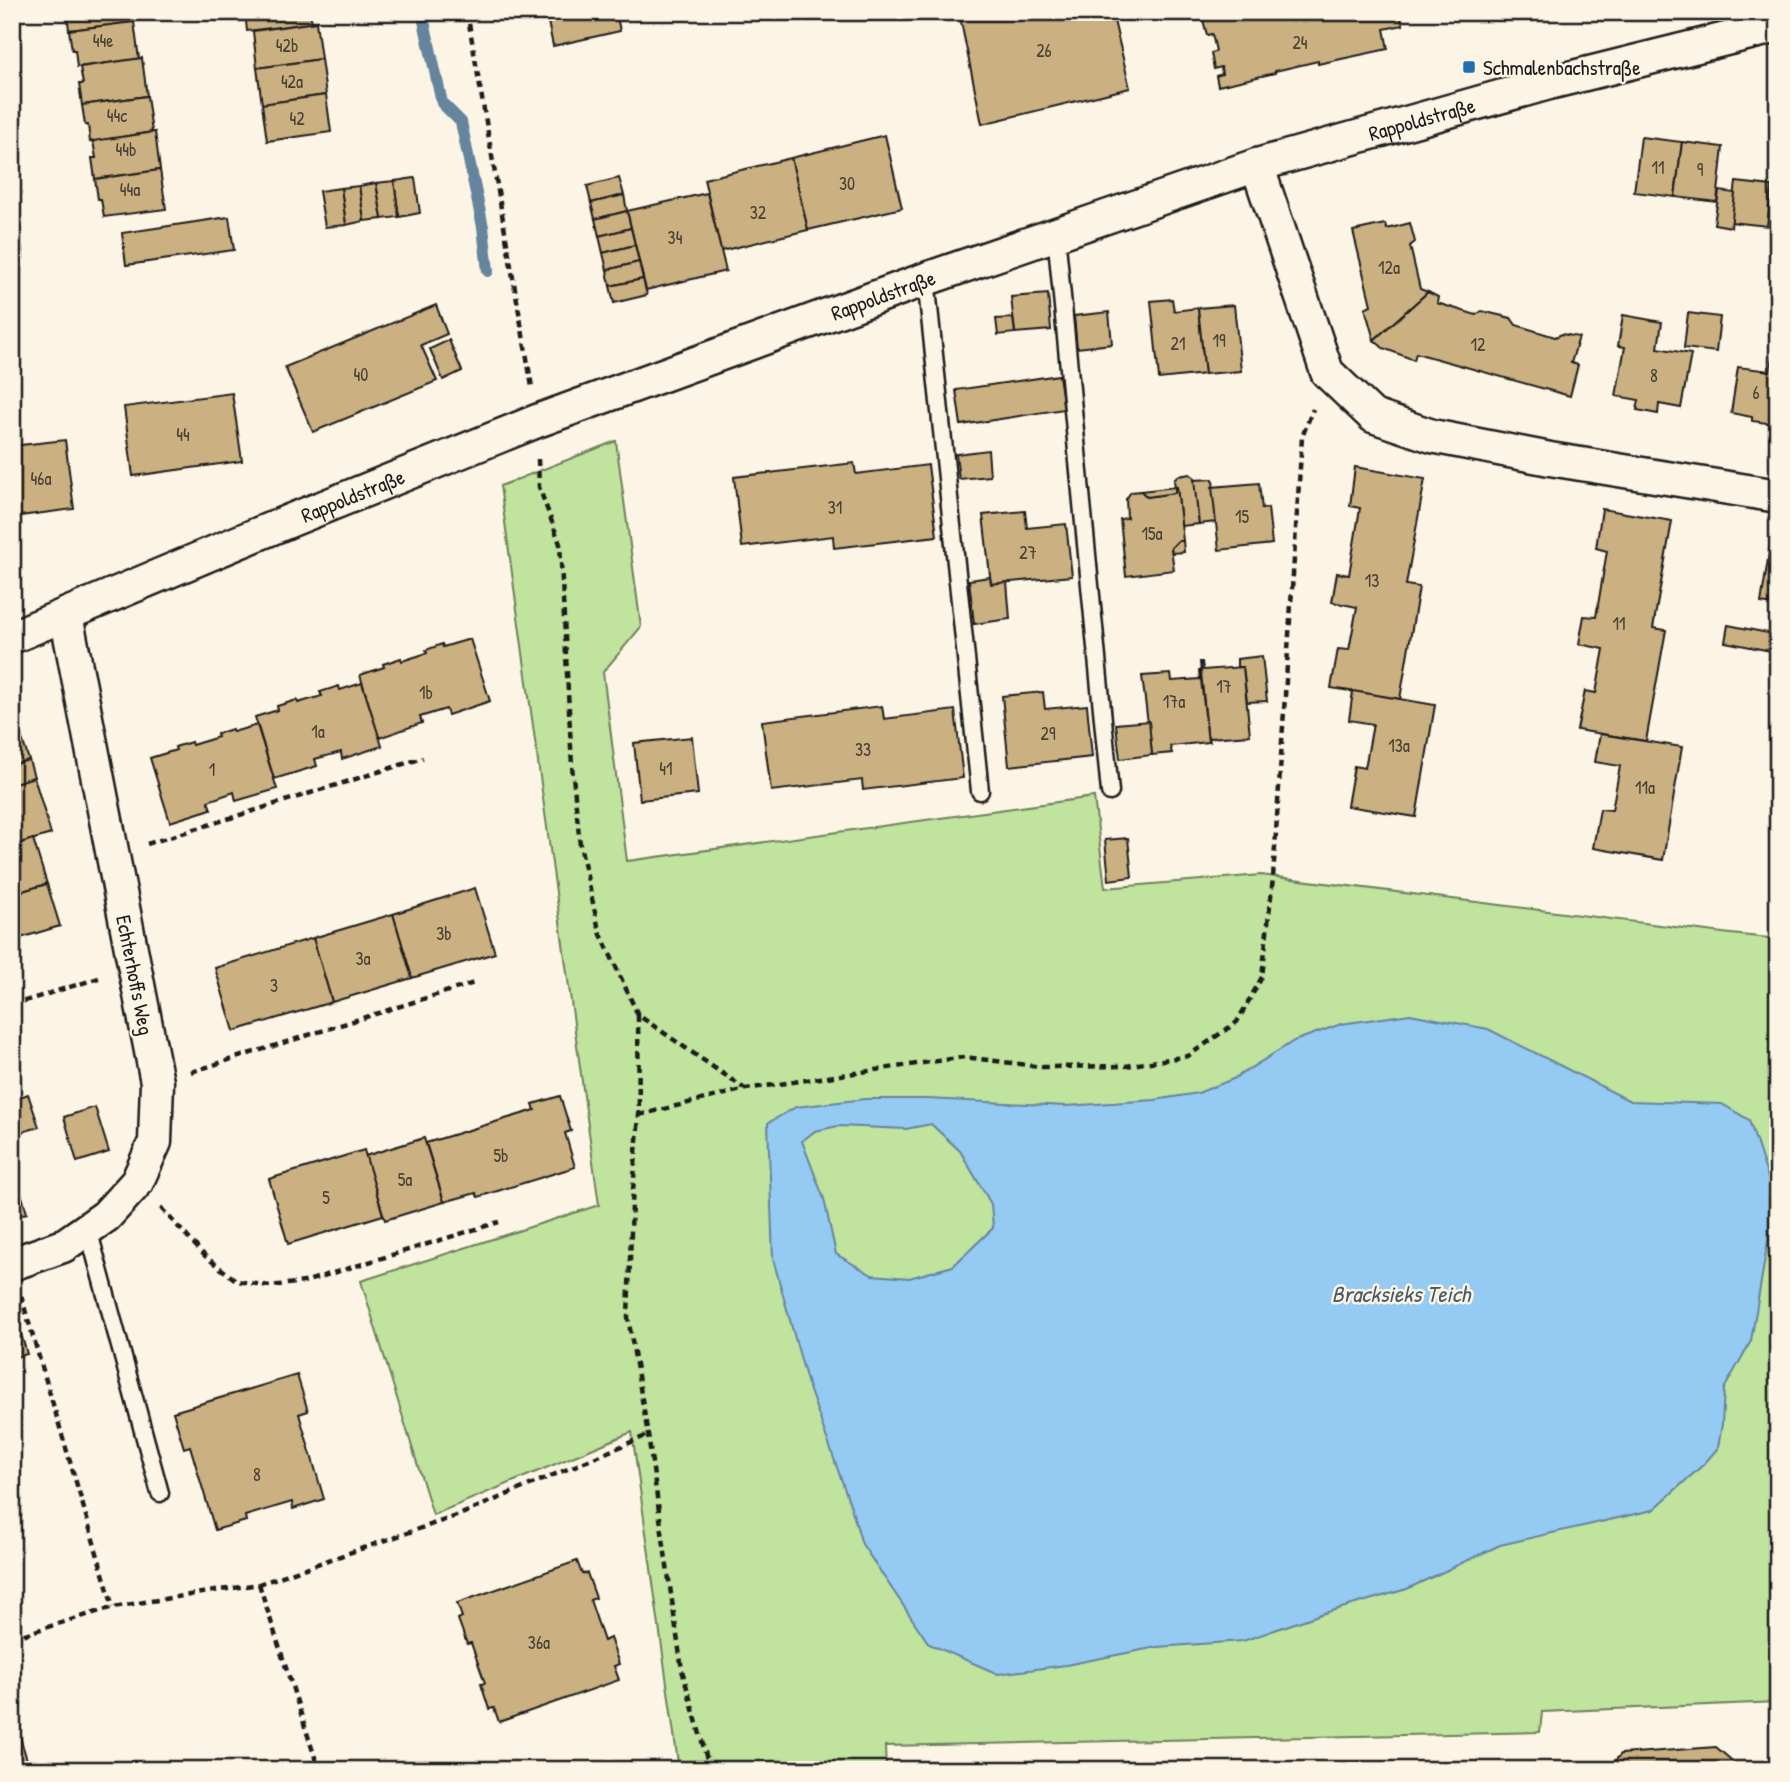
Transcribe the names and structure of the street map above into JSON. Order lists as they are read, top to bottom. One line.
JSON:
{"streets":{"street":["Rappoldstraße","Echterhoffs Weg"]},"crossings":[["Rappoldstraße","Echterhoffs Weg"]],"water":["Bracksieks Teich"],"places":{"transit":["Schmalenbachstraße"]},"house_numbers":["44e","24","42b","26","42a","44c","42","44b","11","9","30","44a","32","34","12a","19","21","12","40","8","6","44","46a","31","15","15a","27","13","11","17","1b","17a","1a","29","13a","33","41","1","11a","3b","3a","3","5b","5a","5","8","36a"]}
